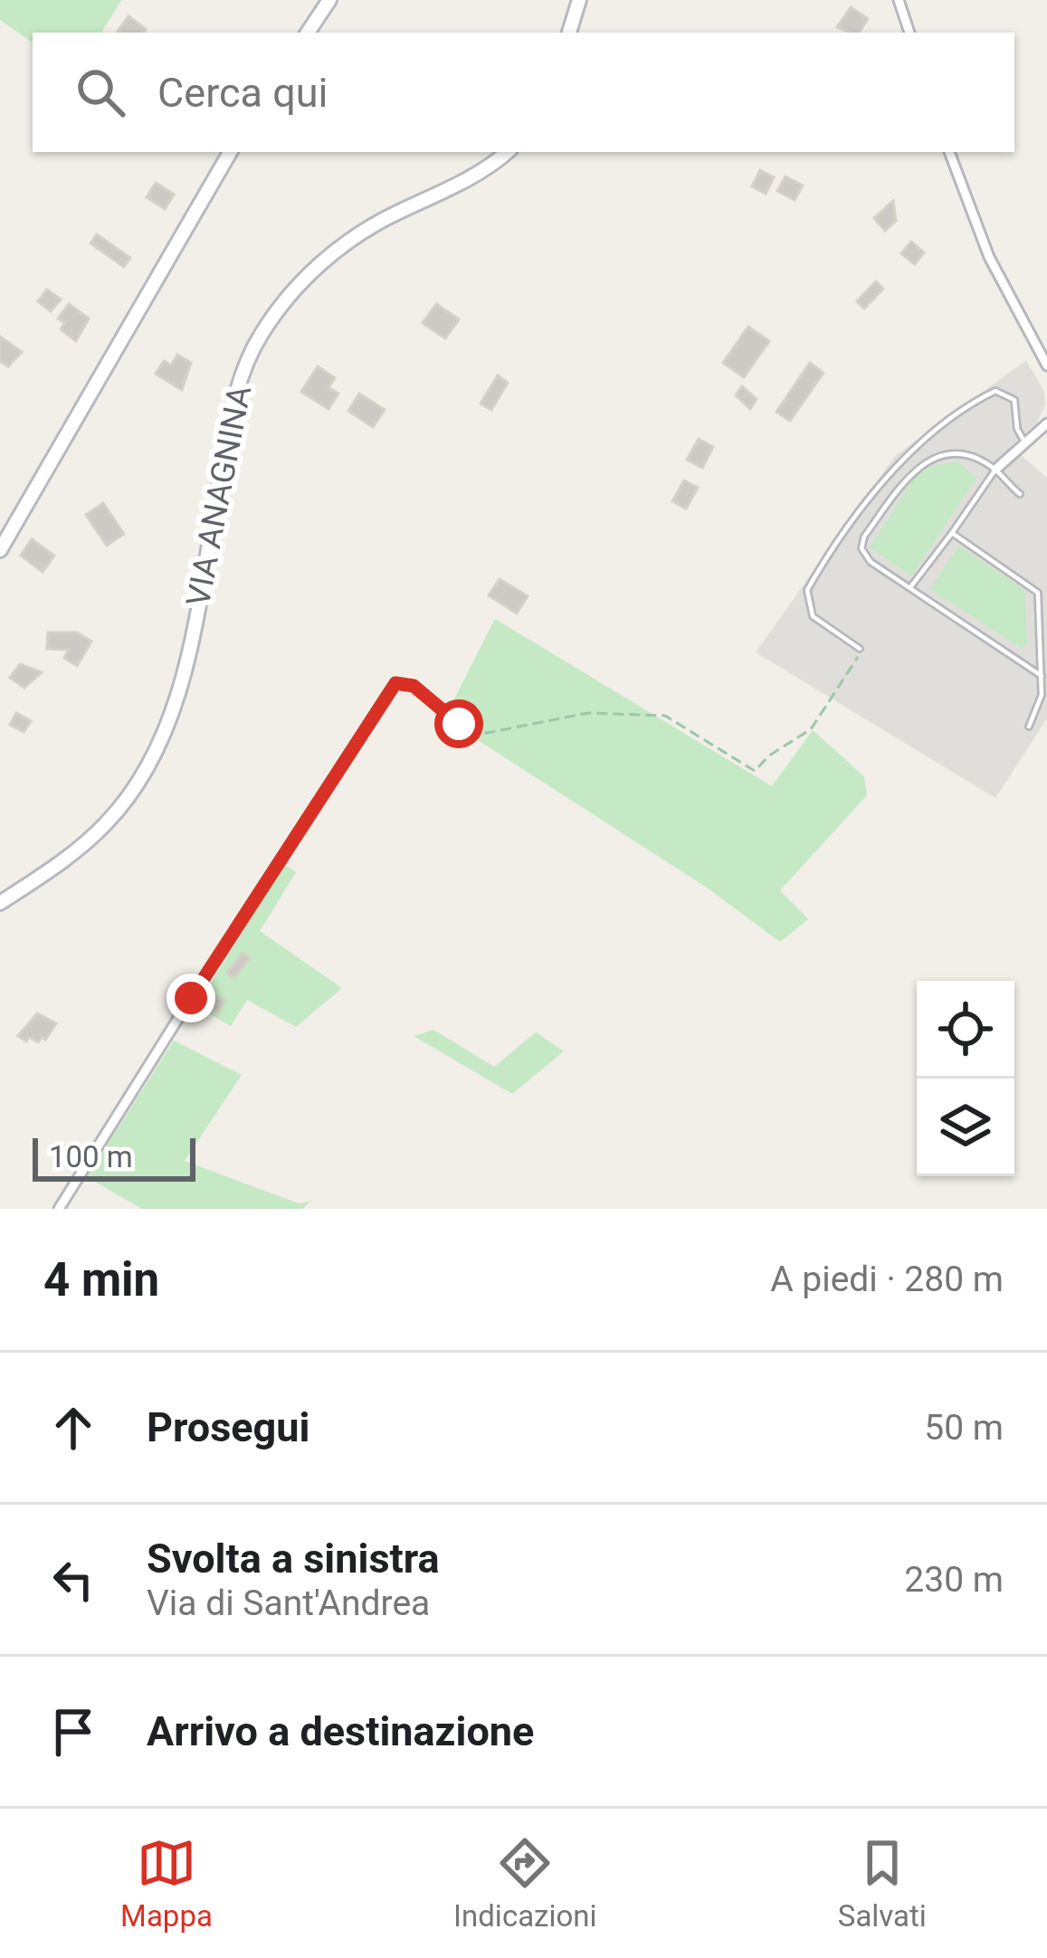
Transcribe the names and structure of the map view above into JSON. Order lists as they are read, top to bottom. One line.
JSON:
{"streets":{"main road":["VIA ANAGNINA"]},"scale_bar":"100 m","page":{"search":"Cerca qui","scale":"100 m","heading":["4 min","A piedi · 280 m"],"list":[["Prosegui","50 m"],["Svolta a sinistra","Via di Sant'Andrea","230 m"],"Arrivo a destinazione"],"nav":["Mappa","Indicazioni","Salvati"]}}
